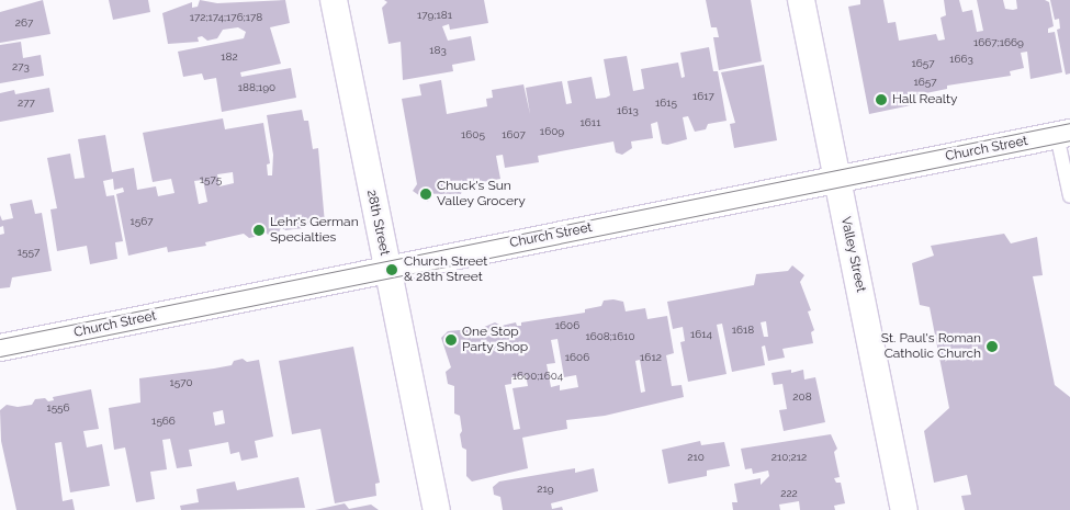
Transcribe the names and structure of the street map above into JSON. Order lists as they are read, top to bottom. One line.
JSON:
{"streets":{"street":["Church Street","28th Street","Valley Street"]},"crossings":[["Church Street","28th Street"],["Church Street","Valley Street"]],"places":["Hall Realty","Chuck's Sun Valley Grocery","Lehr's German Specialties","Church Street & 28th Street","One Stop Party Shop","St. Paul's Roman Catholic Church"],"house_numbers":["179;181","172;174;176;178","267","1667;1669","183","182","1663","1657","273","1657","188;190","1617","277","1615","1613","1611","1609","1605","1607","1575","1567","1557","1606","1618","1614","1608;1610","1606","1612","1600;1604","1570","208","1556","1566","210","210;212","219","222"]}
